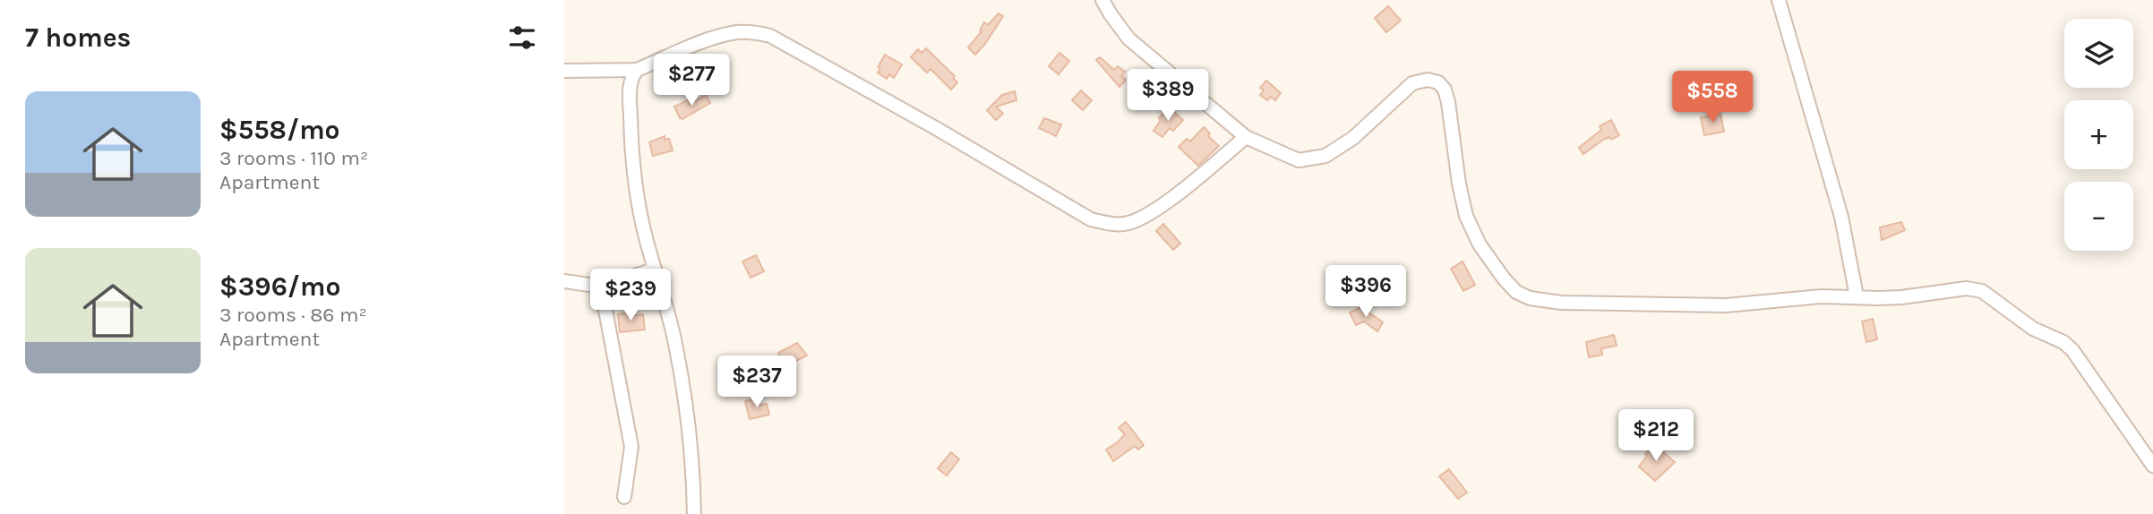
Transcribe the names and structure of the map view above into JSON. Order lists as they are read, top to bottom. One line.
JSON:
{"page":{"heading":"7 homes","map_buttons":["+","−"],"price":["$277","$389","$558","$396","$239","$237","$212"],"list":[{"name":"$558/mo","note":"3 rooms · 110 m² · Apartment"},{"name":"$396/mo","note":"3 rooms · 86 m² · Apartment"}]}}
